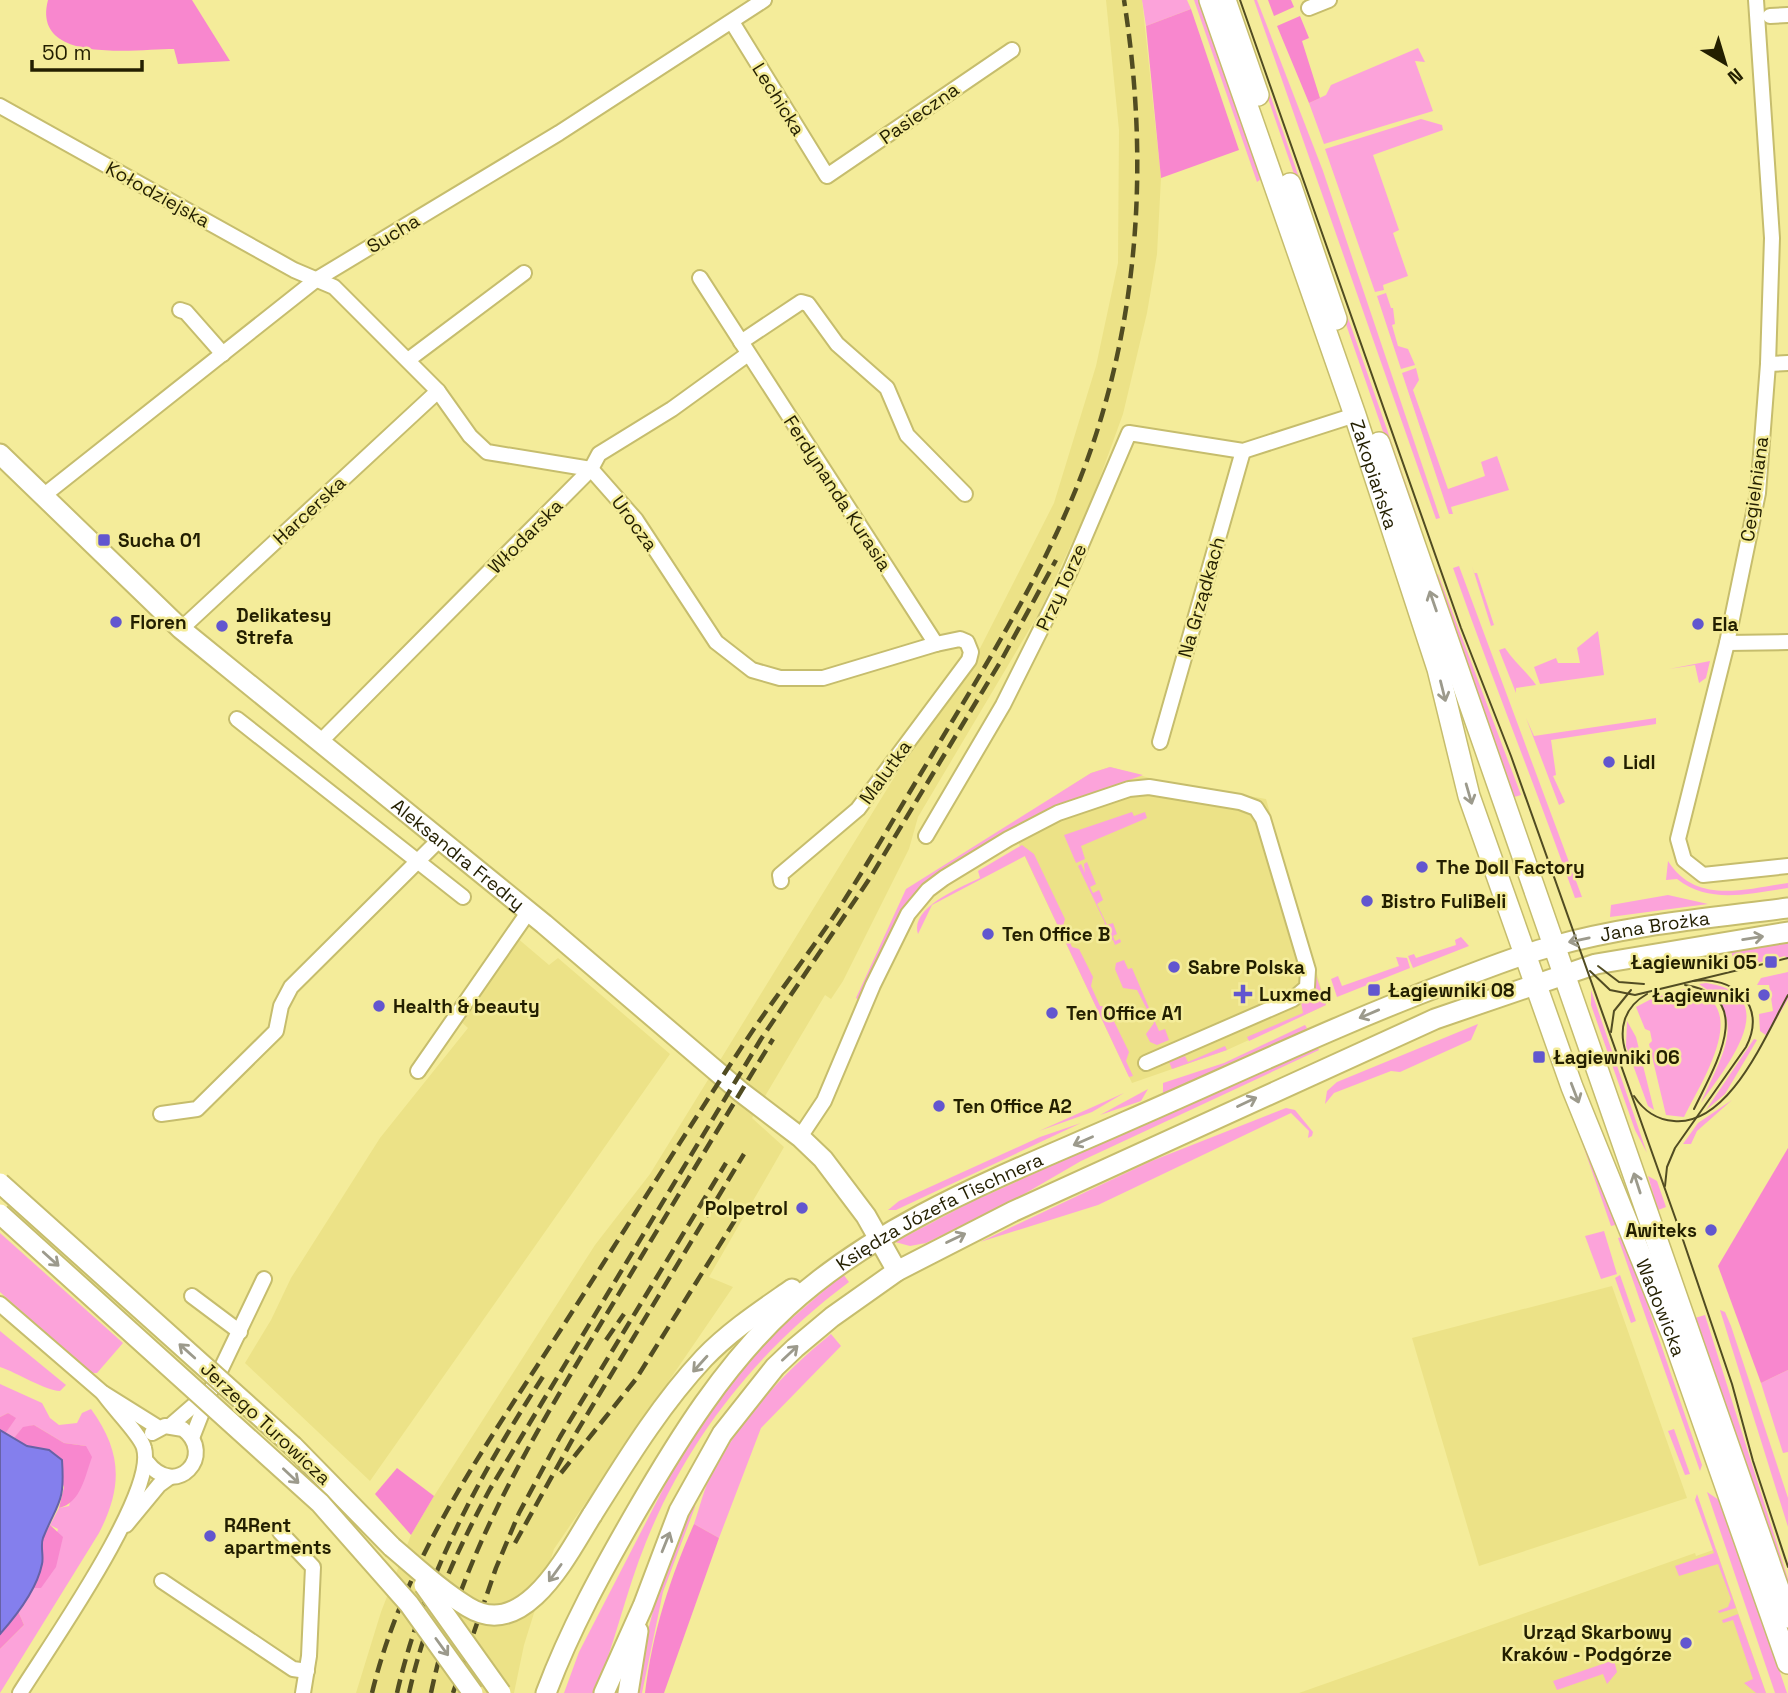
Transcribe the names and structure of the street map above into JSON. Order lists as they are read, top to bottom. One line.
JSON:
{"streets":{"main road":["Zakopiańska","Aleksandra Fredry","Jana Brożka","Księdza Józefa Tischnera","Wadowicka","Jerzego Turowicza"],"street":["Lechicka","Pasieczna","Kołodziejska","Sucha","Cegielniana","Ferdynanda Kurasia","Harcerska","Urocza","Włodarska","Przy Torze","Na Grządkach","Malutka"]},"crossings":[["Lechicka","Pasieczna"],["Lechicka","Sucha"],["Kołodziejska","Sucha"],["Sucha","Aleksandra Fredry"],["Zakopiańska","Jana Brożka"],["Zakopiańska","Księdza Józefa Tischnera"],["Zakopiańska","Wadowicka"],["Ferdynanda Kurasia","Urocza"],["Ferdynanda Kurasia","Włodarska"],["Harcerska","Aleksandra Fredry"],["Urocza","Włodarska"],["Urocza","Malutka"],["Włodarska","Aleksandra Fredry"],["Przy Torze","Na Grządkach"],["Aleksandra Fredry","Księdza Józefa Tischnera"],["Jana Brożka","Księdza Józefa Tischnera"],["Jana Brożka","Wadowicka"],["Księdza Józefa Tischnera","Wadowicka"]],"places":{"transit":["Sucha 01","Łagiewniki 05","Łagiewniki 08","Łagiewniki 06"],"other":["Floren","Ela","Delikatesy Strefa","Lidl","The Doll Factory","Bistro FuliBeli","Ten Office B","Sabre Polska","Łagiewniki","Health & beauty","Ten Office A1","Ten Office A2","Polpetrol","Awiteks","R4Rent apartments","Urząd Skarbowy Kraków - Podgórze"],"health":["Luxmed"]},"scale_bar":"50 m","north":"bottom right"}
